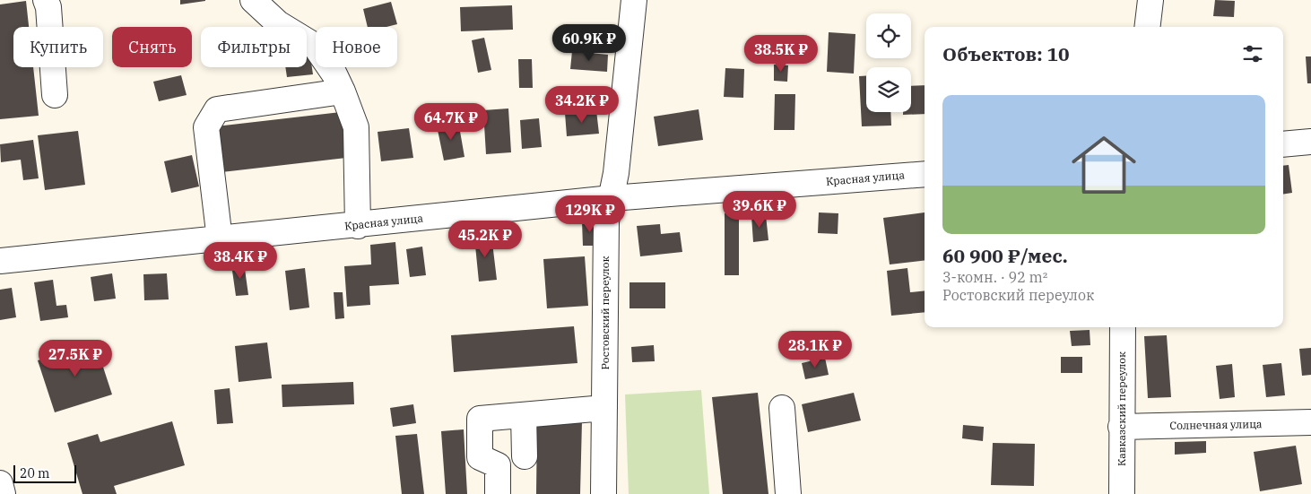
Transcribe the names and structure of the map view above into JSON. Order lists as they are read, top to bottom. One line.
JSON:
{"streets":{"street":["Красная улица","Ростовский переулок","Кавказский переулок","Солнечная улица"]},"crossings":[["Красная улица","Ростовский переулок"],["Кавказский переулок","Солнечная улица"]],"scale_bar":"20 m","page":{"price":["60.9K ₽","38.5K ₽","34.2K ₽","64.7K ₽","39.6K ₽","129K ₽","45.2K ₽","38.4K ₽","28.1K ₽","27.5K ₽"],"chip":["Купить","Снять","Фильтры","Новое"],"heading":"Объектов: 10","list":[{"name":"60 900 ₽/мес.","note":"3-комн. · 92 m² · Ростовский переулок"}],"scale":"20 m"}}
